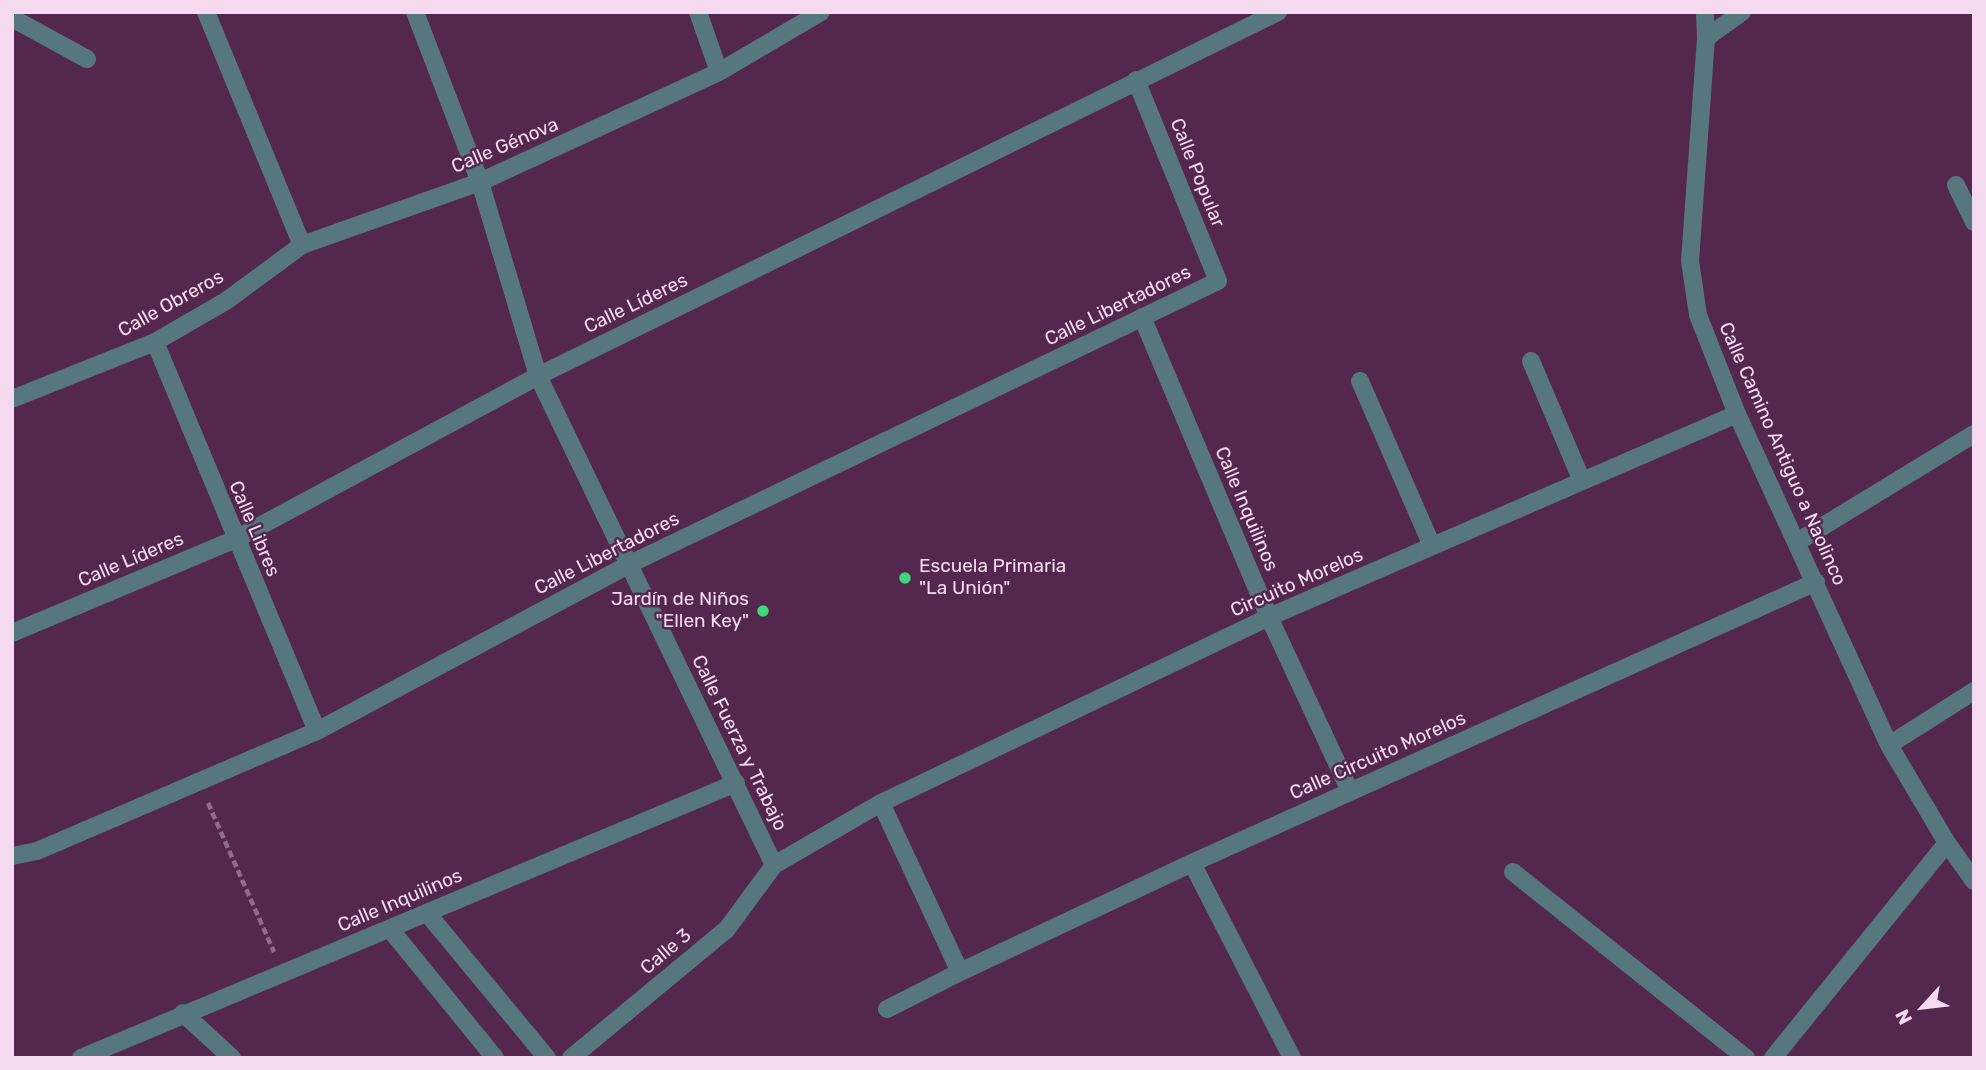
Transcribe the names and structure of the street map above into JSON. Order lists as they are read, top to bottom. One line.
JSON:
{"streets":{"street":["Calle Génova","Calle Popular","Calle Obreros","Calle Líderes","Calle Libertadores","Calle Camino Antiguo a Naolinco","Calle Inquilinos","Calle Libres","Circuito Morelos","Calle Fuerza y Trabajo","Calle Circuito Morelos","Calle 3"]},"crossings":[["Calle Génova","Calle Obreros"],["Calle Génova","Calle Fuerza y Trabajo"],["Calle Popular","Calle Líderes"],["Calle Popular","Calle Libertadores"],["Calle Obreros","Calle Libres"],["Calle Líderes","Calle Libres"],["Calle Líderes","Calle Fuerza y Trabajo"],["Calle Libertadores","Calle Inquilinos"],["Calle Libertadores","Calle Libres"],["Calle Libertadores","Calle Fuerza y Trabajo"],["Calle Camino Antiguo a Naolinco","Circuito Morelos"],["Calle Camino Antiguo a Naolinco","Calle Circuito Morelos"],["Calle Inquilinos","Circuito Morelos"],["Calle Inquilinos","Calle Fuerza y Trabajo"],["Calle Inquilinos","Calle Circuito Morelos"],["Circuito Morelos","Calle Fuerza y Trabajo"],["Circuito Morelos","Calle 3"],["Calle Fuerza y Trabajo","Calle 3"]],"places":["Escuela Primaria \"La Unión\"","Jardín de Niños \"Ellen Key\""],"north":"bottom left"}
